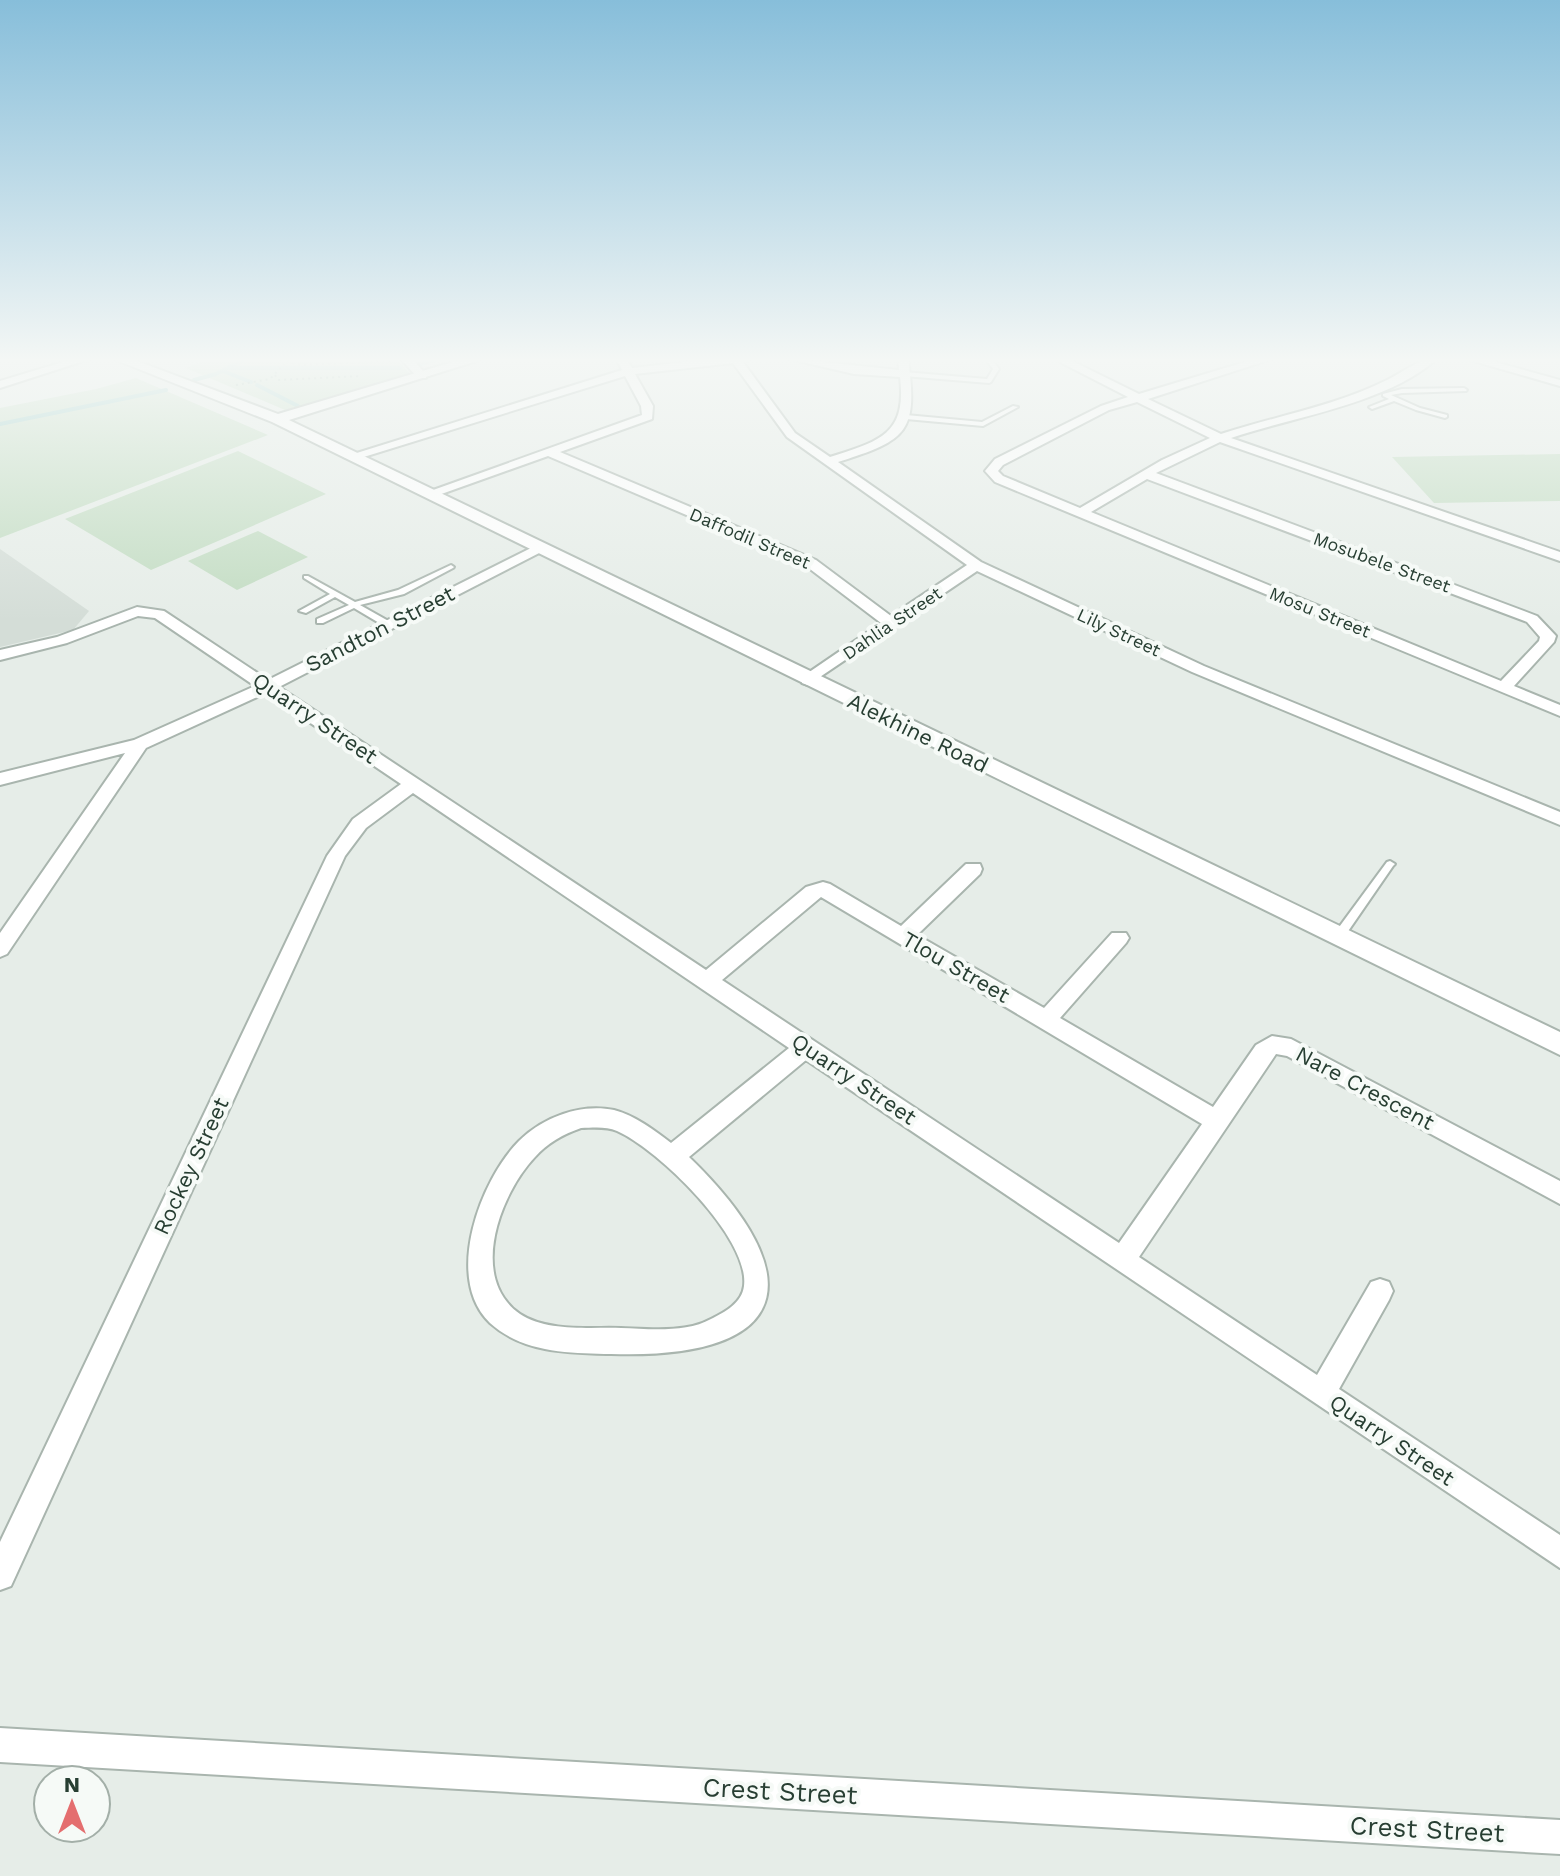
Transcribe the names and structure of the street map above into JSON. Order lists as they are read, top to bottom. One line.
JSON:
{"streets":{"street":["Daffodil Street","Mosubele Street","Mosu Street","Dahlia Street","Sandton Street","Lily Street","Quarry Street","Alekhine Road","Tlou Street","Nare Crescent","Rockey Street","Crest Street"]},"crossings":[["Daffodil Street","Dahlia Street"],["Mosubele Street","Mosu Street"],["Dahlia Street","Lily Street"],["Dahlia Street","Alekhine Road"],["Sandton Street","Quarry Street"],["Sandton Street","Alekhine Road"],["Quarry Street","Tlou Street"],["Quarry Street","Nare Crescent"],["Quarry Street","Rockey Street"],["Tlou Street","Nare Crescent"]],"north":"top"}
